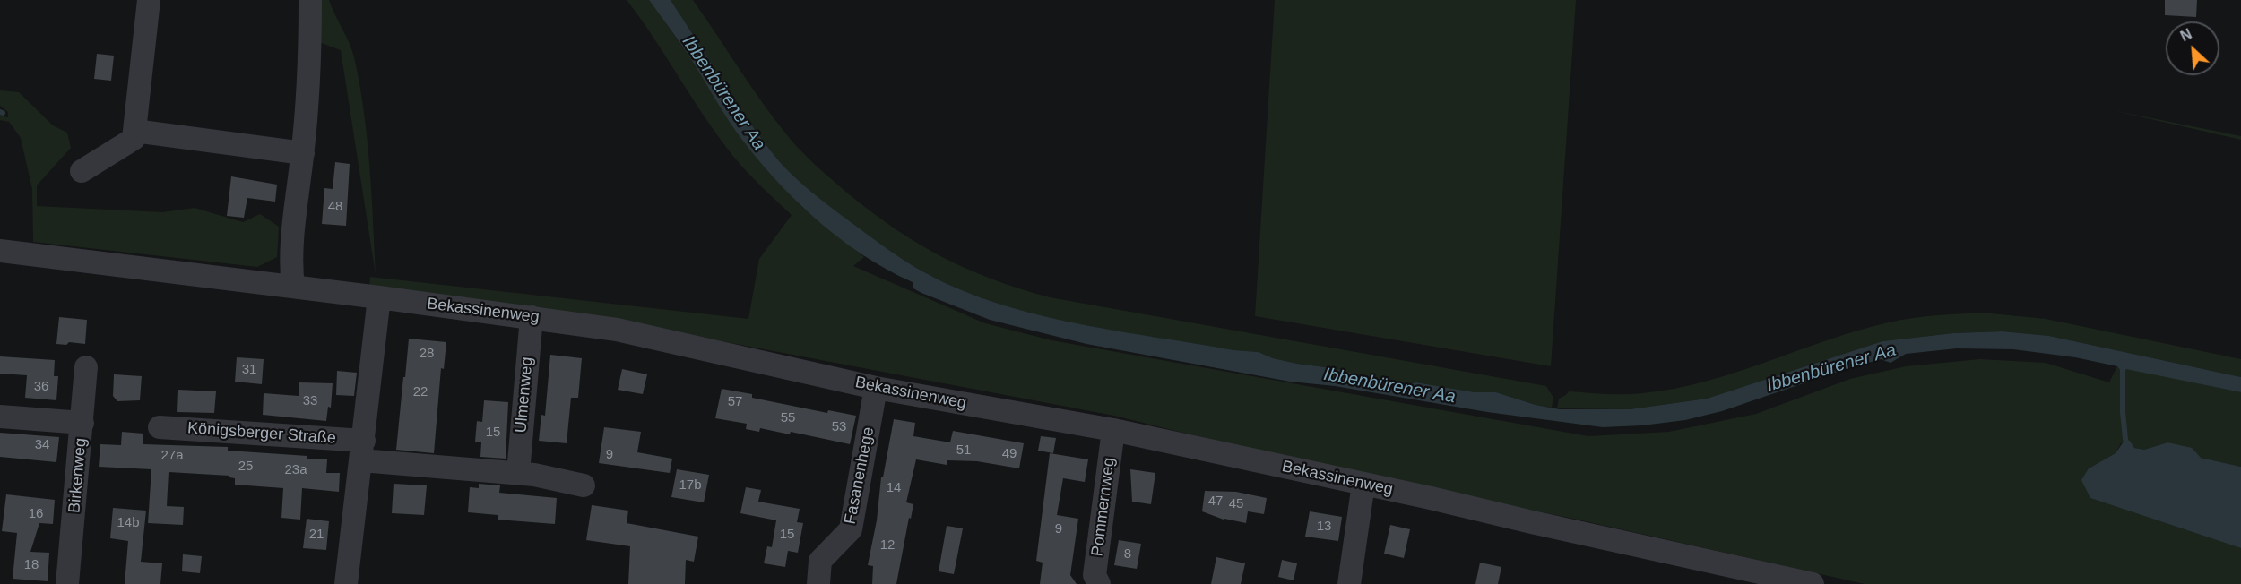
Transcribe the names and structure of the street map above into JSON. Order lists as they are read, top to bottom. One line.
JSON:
{"streets":{"street":["Bekassinenweg","Ulmenweg","Königsberger Straße","Birkenweg","Fasanenhege","Pommernweg"]},"crossings":[["Bekassinenweg","Ulmenweg"],["Bekassinenweg","Fasanenhege"],["Bekassinenweg","Pommernweg"]],"water":["Ibbenbürener Aa"],"house_numbers":["48","28","31","36","22","33","57","55","53","15","34","51","49","9","27a","25","23a","17b","14","47","45","16","14b","13","9","21","15","12","8","18"],"north":"top left"}
